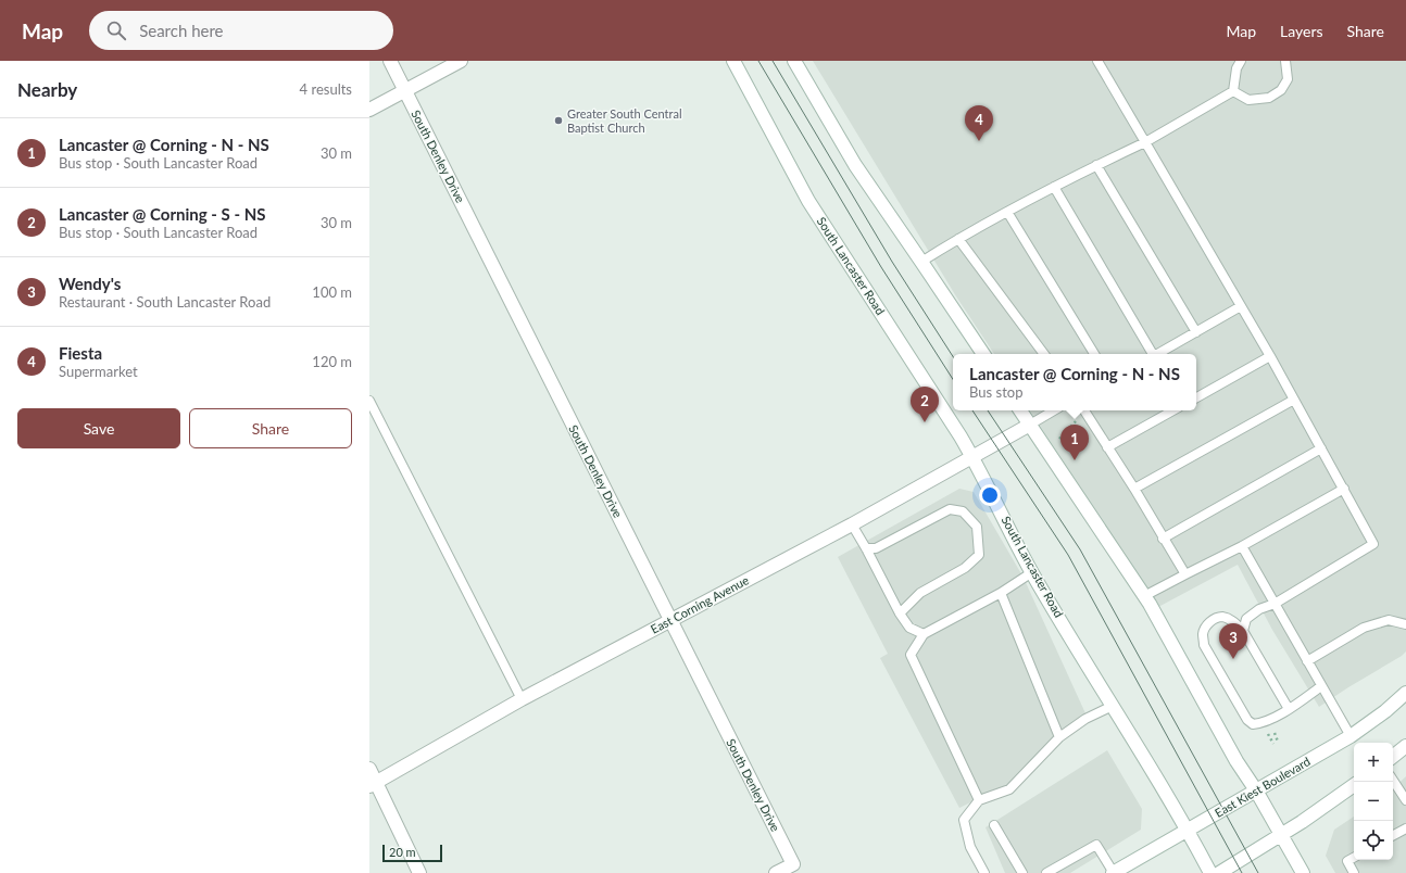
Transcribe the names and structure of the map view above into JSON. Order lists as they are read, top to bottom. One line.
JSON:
{"streets":{"main road":["South Denley Drive","South Lancaster Road","East Corning Avenue","East Kiest Boulevard"]},"crossings":[["South Denley Drive","East Corning Avenue"],["South Lancaster Road","East Corning Avenue"],["South Lancaster Road","East Kiest Boulevard"]],"places":["Greater South Central Baptist Church"],"scale_bar":"20 m","page":{"header":"Map","search":"Search here","nav":["Map","Layers","Share"],"heading":["Nearby","4 results"],"pins":["4","2","1","3"],"list":[{"mark":"1","name":"Lancaster @ Corning - N - NS","note":"Bus stop · South Lancaster Road","value":"30 m"},{"mark":"2","name":"Lancaster @ Corning - S - NS","note":"Bus stop · South Lancaster Road","value":"30 m"},{"mark":"3","name":"Wendy's","note":"Restaurant · South Lancaster Road","value":"100 m"},{"mark":"4","name":"Fiesta","note":"Supermarket","value":"120 m"}],"popup":["Lancaster @ Corning - N - NS","Bus stop"],"buttons":["Save","Share"],"map_buttons":["+","−"],"scale":"20 m"}}
